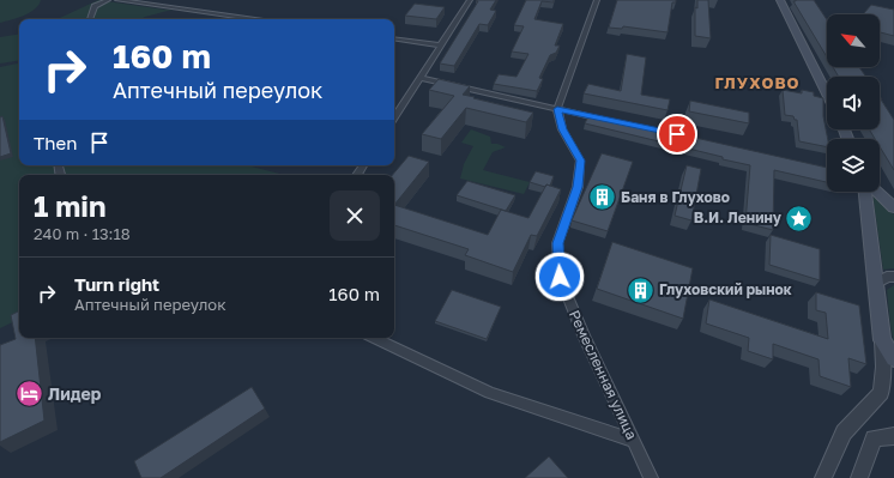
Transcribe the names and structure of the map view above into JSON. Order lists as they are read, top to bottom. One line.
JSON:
{"streets":{"street":["Ремесленная улица"]},"districts":["ГЛУХОВО"],"places":{"building":["Баня в Глухово","Глуховский рынок"],"place":["В.И. Ленину"],"hotel":["Лидер"]},"north":"top left","page":{"turn":["160 m","Аптечный переулок"],"then":"Then","heading":["1 min","240 m · 13:18"],"list":[{"name":"Turn right","note":"Аптечный переулок","value":"160 m"}]}}
